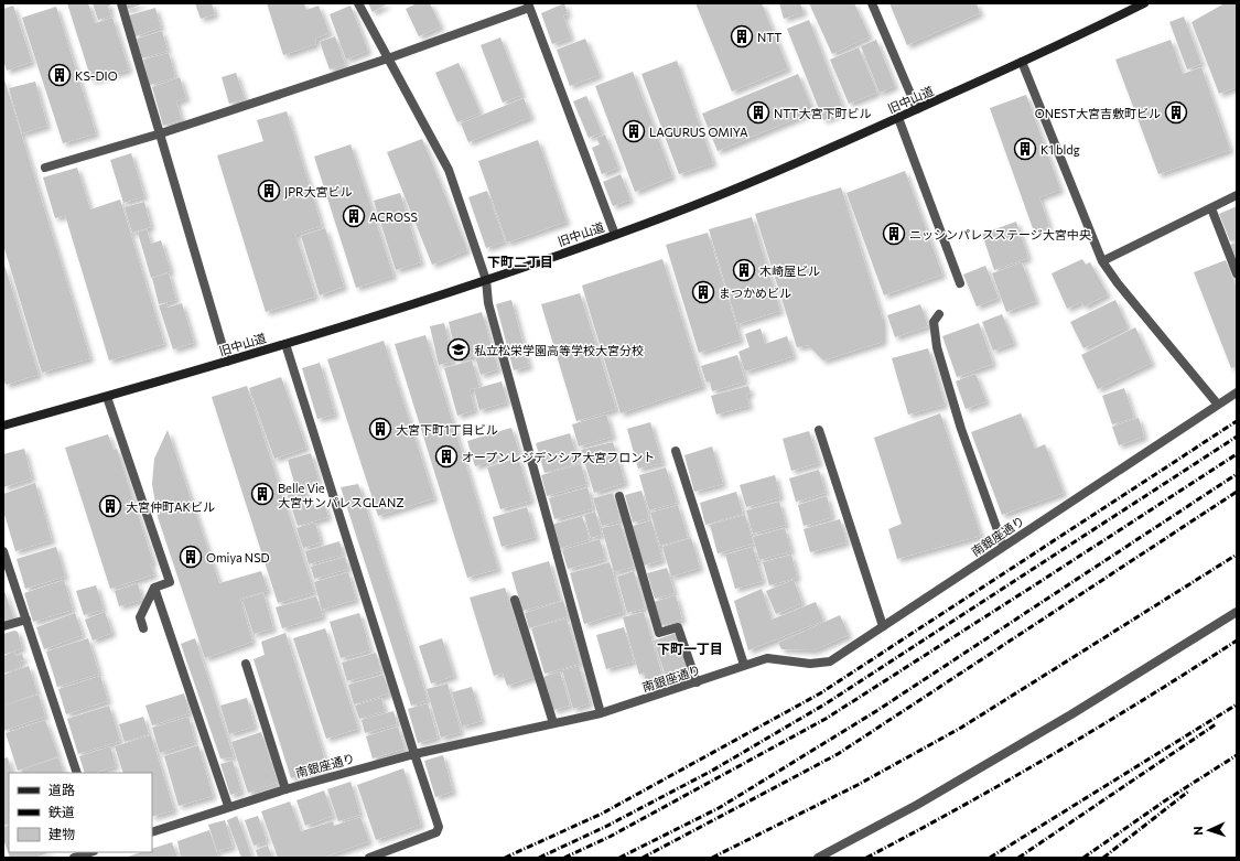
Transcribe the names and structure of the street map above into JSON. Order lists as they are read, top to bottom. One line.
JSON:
{"streets":{"main road":["旧中山道"],"street":["南銀座通り"]},"districts":["下町二丁目","下町一丁目"],"places":{"building":["NTT","KS-DIO","NTT大宮下町ビル","ONEST大宮吉敷町ビル","LAGURUS OMIYA","K1 bldg","JPR大宮ビル","ACROSS","ニッシンパレスステージ大宮中央","木崎屋ビル","まつかめビル","大宮下町1丁目ビル","オープンレジデンシア大宮フロント","Belle Vie 大宮サンパレスGLANZ","大宮仲町AKビル","Omiya NSD"],"school or university":["私立松栄学園高等学校大宮分校"]},"legend":["道路","鉄道","建物"],"north":"left"}
